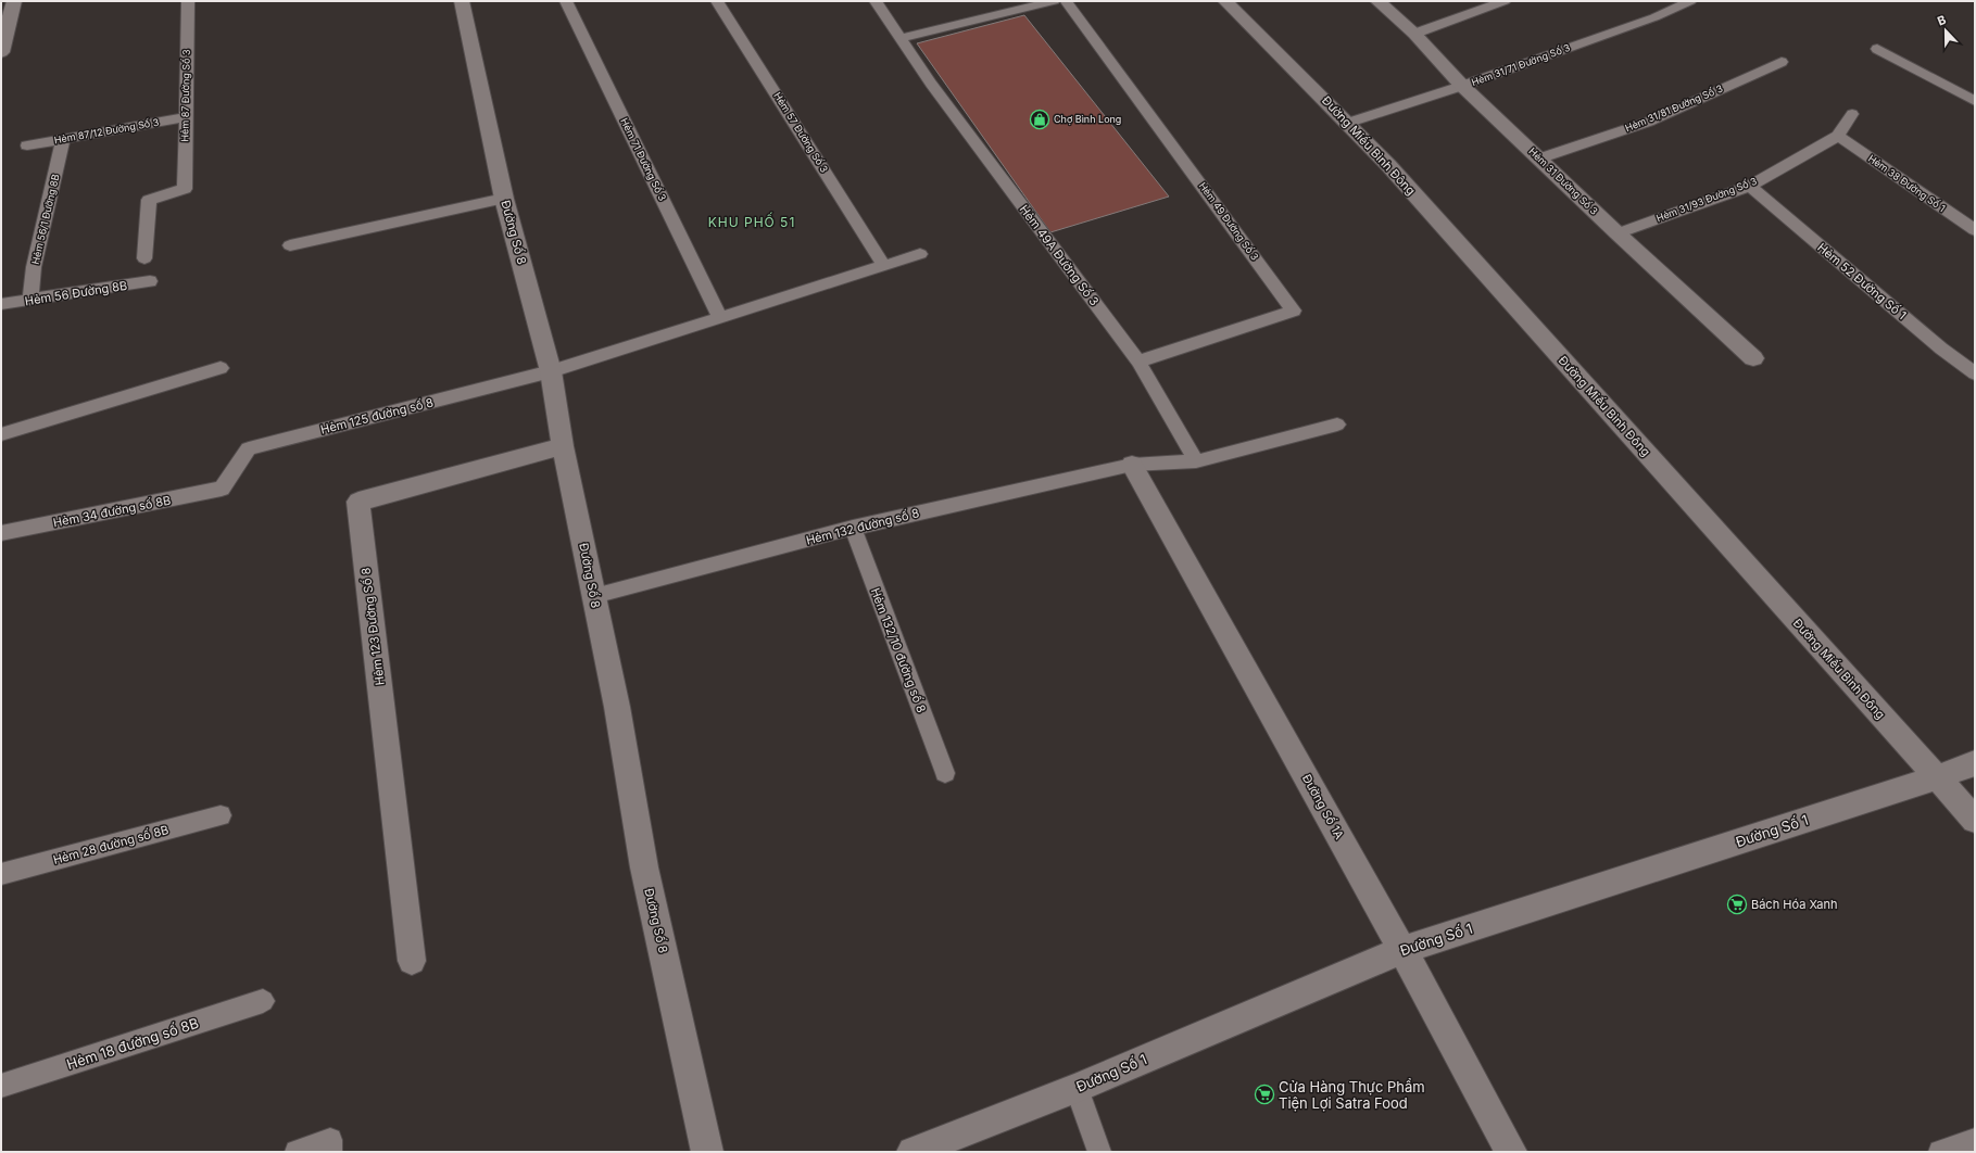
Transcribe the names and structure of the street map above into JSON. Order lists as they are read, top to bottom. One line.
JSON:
{"streets":{"street":["Đường Miếu Bình Đông","Hẻm 31 Đường Số 3","Đường Số 8","Hẻm 123 Đường Số 8","Đường Số 1A","Đường Số 1"],"lane":["Hẻm 31/71 Đường Số 3","Hẻm 87 Đường Số 3","Hẻm 31/81 Đường Số 3","Hẻm 87/12 Đường Số 3","Hẻm 57 Đường Số 3","Hẻm 71 Đường Số 3","Hẻm 38 Đường Số 1","Hẻm 31/93 Đường Số 3","Hẻm 56/1 Đường 8B","Hẻm 49 Đường Số 3","Hẻm 49A Đường Số 3","Hẻm 52 Đường Số 1","Hẻm 56 Đường 8B","Hẻm 125 đường số 8","Hẻm 34 đường số 8B","Hẻm 132 đường số 8","Hẻm 132/10 đường số 8","Hẻm 28 đường số 8B","Hẻm 18 đường số 8B"]},"crossings":[["Hẻm 31/71 Đường Số 3","Đường Miếu Bình Đông"],["Hẻm 31/71 Đường Số 3","Hẻm 31 Đường Số 3"],["Hẻm 87 Đường Số 3","Hẻm 87/12 Đường Số 3"],["Hẻm 31/81 Đường Số 3","Hẻm 31 Đường Số 3"],["Hẻm 87/12 Đường Số 3","Hẻm 56/1 Đường 8B"],["Hẻm 57 Đường Số 3","Hẻm 125 đường số 8"],["Đường Miếu Bình Đông","Đường Số 1"],["Hẻm 71 Đường Số 3","Hẻm 125 đường số 8"],["Hẻm 31 Đường Số 3","Hẻm 31/93 Đường Số 3"],["Hẻm 38 Đường Số 1","Hẻm 31/93 Đường Số 3"],["Hẻm 31/93 Đường Số 3","Hẻm 52 Đường Số 1"],["Hẻm 56/1 Đường 8B","Hẻm 56 Đường 8B"],["Hẻm 49 Đường Số 3","Hẻm 49A Đường Số 3"],["Đường Số 8","Hẻm 125 đường số 8"],["Đường Số 8","Hẻm 132 đường số 8"],["Đường Số 8","Hẻm 123 Đường Số 8"],["Hẻm 125 đường số 8","Hẻm 34 đường số 8B"],["Hẻm 132 đường số 8","Hẻm 132/10 đường số 8"],["Hẻm 132 đường số 8","Đường Số 1A"],["Đường Số 1A","Đường Số 1"]],"districts":["KHU PHỐ 51"],"places":{"shop":["Chợ Bình Long"],"supermarket":["Bách Hóa Xanh","Cửa Hàng Thực Phẩm Tiện Lợi Satra Food"]},"north":"top"}
